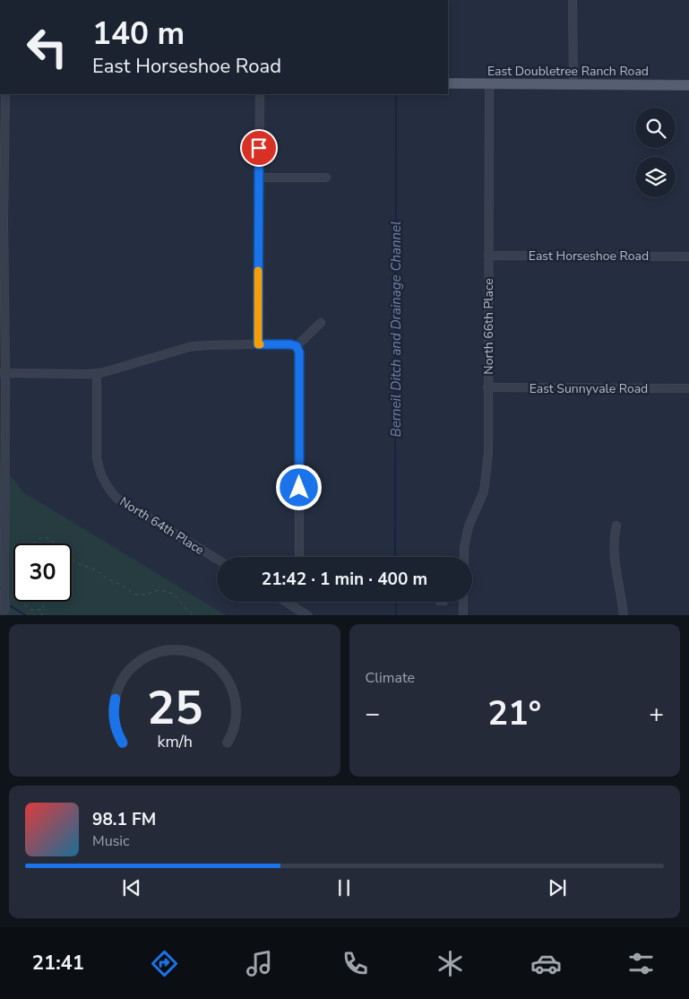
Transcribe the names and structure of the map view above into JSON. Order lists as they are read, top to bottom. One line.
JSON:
{"streets":{"main road":["East Doubletree Ranch Road"],"street":["East Horseshoe Road","North 66th Place","East Sunnyvale Road","North 64th Place"]},"crossings":[["East Doubletree Ranch Road","North 66th Place"],["East Horseshoe Road","North 66th Place"],["North 66th Place","East Sunnyvale Road"]],"water":["Berneil Ditch and Drainage Channel"],"page":{"turn":["140 m","East Horseshoe Road"],"limit":"30","trip":"21:42 · 1 min · 400 m","tile":"Climate","heat":["−","21°","+"],"song":["98.1 FM","Music"],"tabs":"21:41","gauge":["25","km/h"]}}
